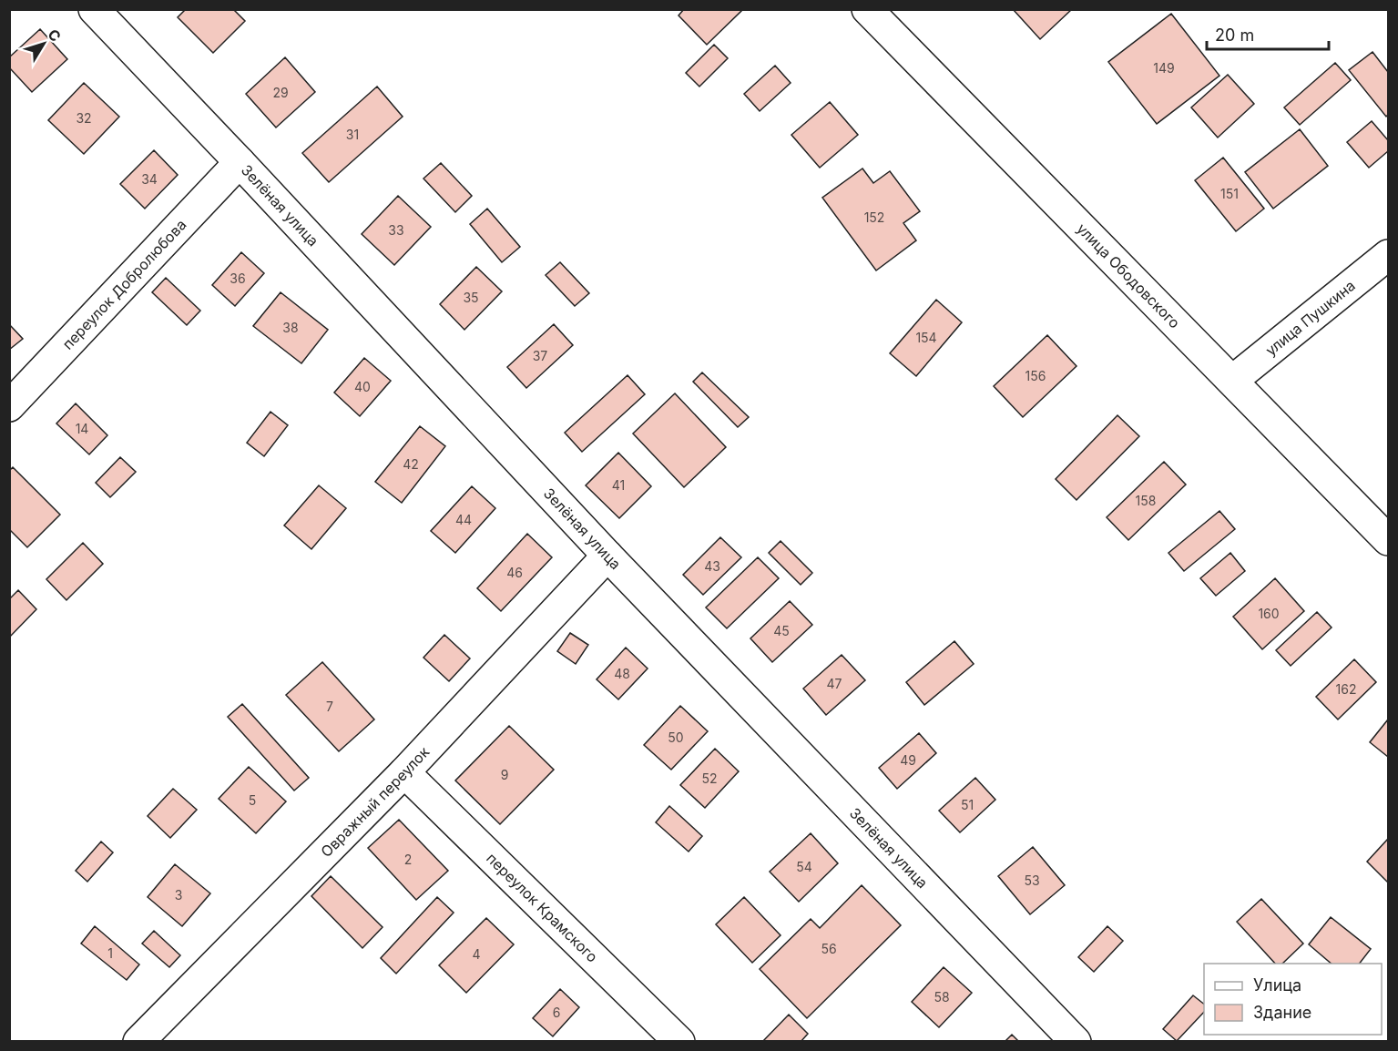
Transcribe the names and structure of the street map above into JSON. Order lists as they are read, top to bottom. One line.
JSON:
{"streets":{"street":["Зелёная улица","улица Ободовского","переулок Добролюбова","улица Пушкина","Овражный переулок","переулок Крамского"]},"crossings":[["Зелёная улица","переулок Добролюбова"],["Зелёная улица","Овражный переулок"],["улица Ободовского","улица Пушкина"],["Овражный переулок","переулок Крамского"]],"house_numbers":["149","29","32","31","34","151","152","33","36","35","38","154","37","156","40","14","42","41","158","44","43","46","160","45","48","47","162","7","50","49","9","52","5","51","2","54","53","3","56","1","4","58","6"],"legend":["Улица","Здание"],"scale_bar":"20 m","north":"top right"}
